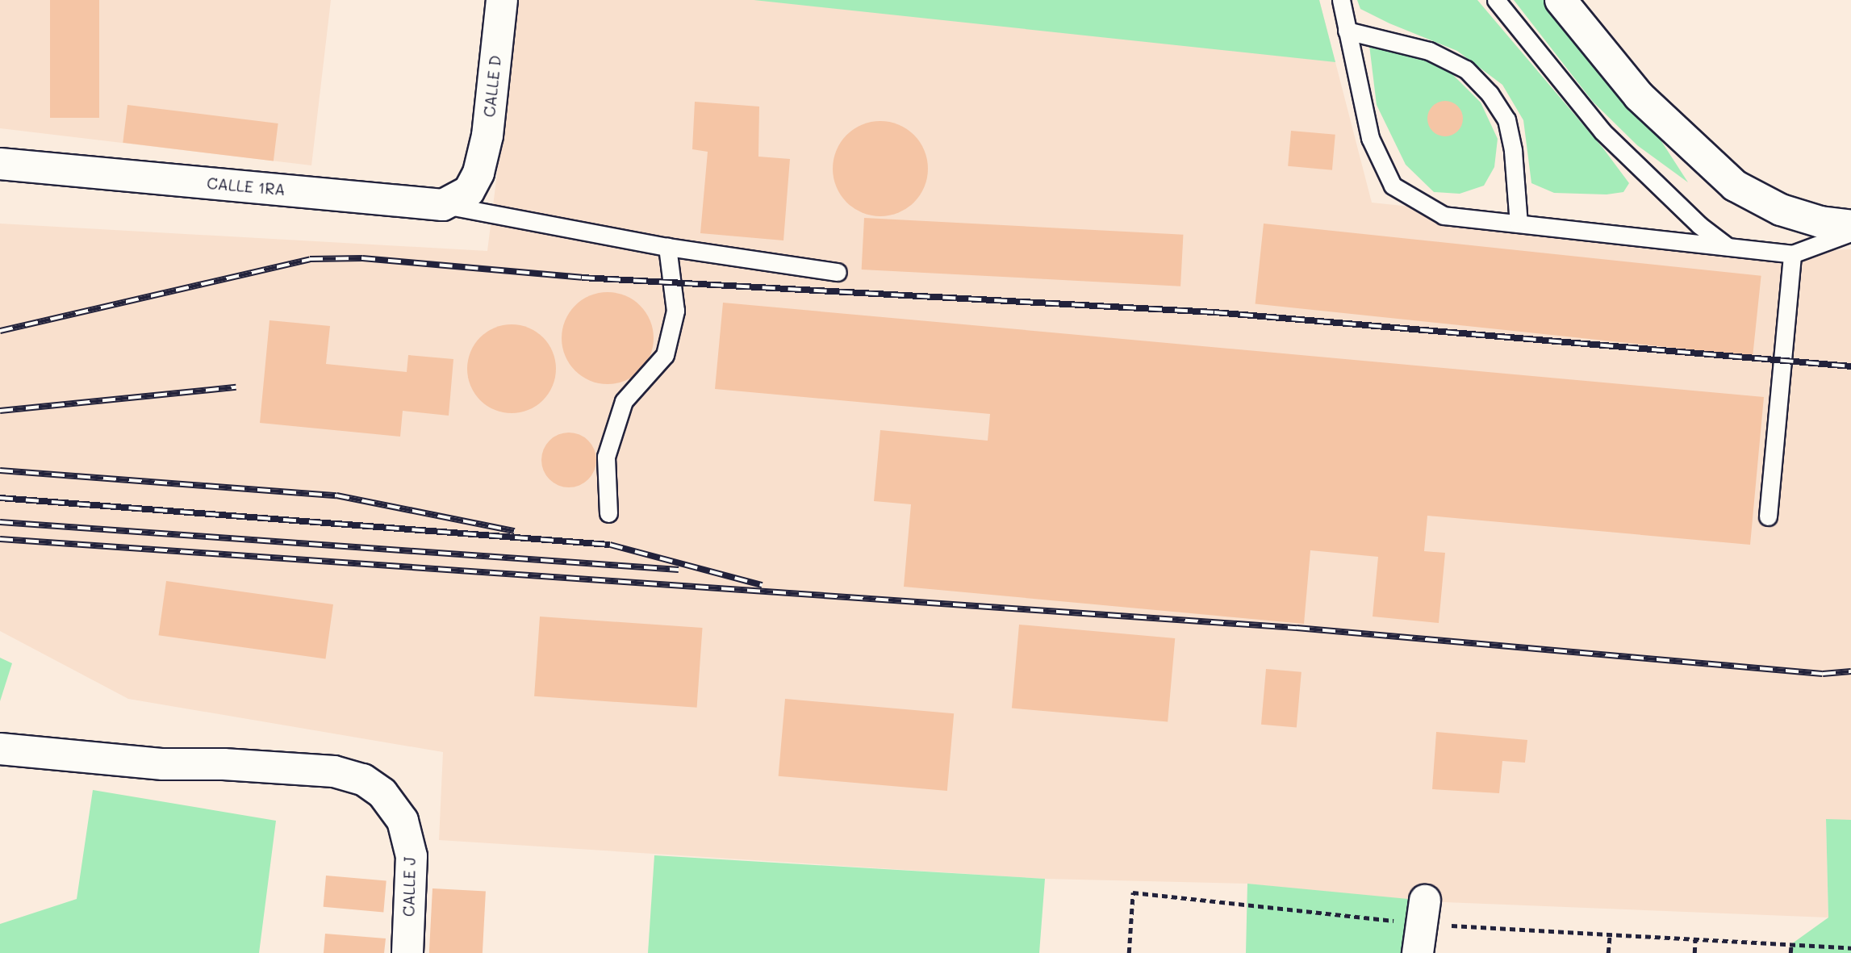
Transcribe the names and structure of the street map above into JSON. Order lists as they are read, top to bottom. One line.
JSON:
{"streets":{"street":["CALLE D","CALLE 1RA","CALLE J"]},"crossings":[["CALLE D","CALLE 1RA"]]}
